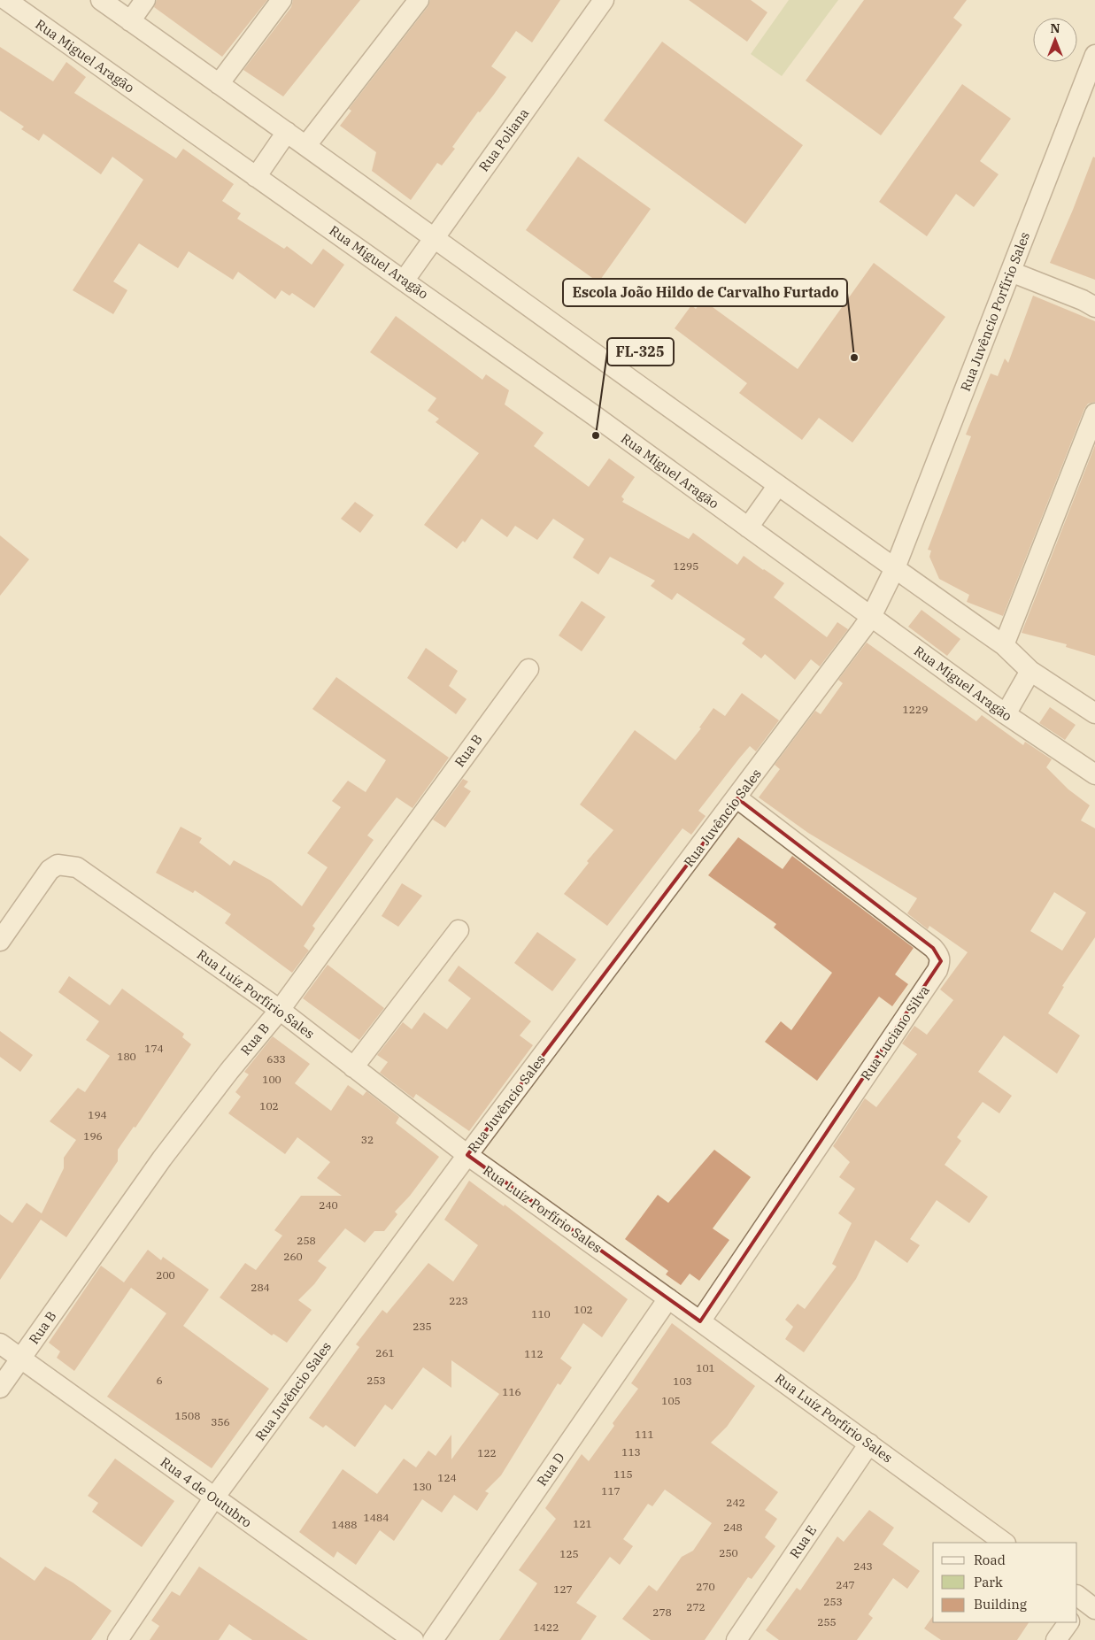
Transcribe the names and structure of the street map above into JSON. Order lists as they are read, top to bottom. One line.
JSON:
{"streets":{"street":["Rua Miguel Aragão","Rua Poliana","Rua Juvêncio Porfírio Sales","Rua B","Rua Juvêncio Sales","Rua Luíz Porfírio Sales","Rua Luciano Silva","Rua D","Rua 4 de Outubro","Rua E"]},"crossings":[["Rua Miguel Aragão","Rua Poliana"],["Rua Miguel Aragão","Rua Juvêncio Sales"],["Rua Juvêncio Porfírio Sales","Rua Juvêncio Sales"],["Rua B","Rua Luíz Porfírio Sales"],["Rua B","Rua 4 de Outubro"],["Rua Juvêncio Sales","Rua Luíz Porfírio Sales"],["Rua Juvêncio Sales","Rua Luciano Silva"],["Rua Juvêncio Sales","Rua 4 de Outubro"],["Rua Luíz Porfírio Sales","Rua Luciano Silva"],["Rua Luíz Porfírio Sales","Rua D"],["Rua Luíz Porfírio Sales","Rua E"]],"places":["Escola João Hildo de Carvalho Furtado","FL-325"],"house_numbers":["1295","1229","174","180","633","100","102","194","196","32","240","258","260","200","284","223","102","110","235","261","112","101","6","253","103","116","105","1508","356","111","113","122","115","124","130","117","242","1484","121","1488","248","250","125","243","247","270","127","253","272","278","255","1422"],"legend":["Road","Park","Building"],"north":"top"}
